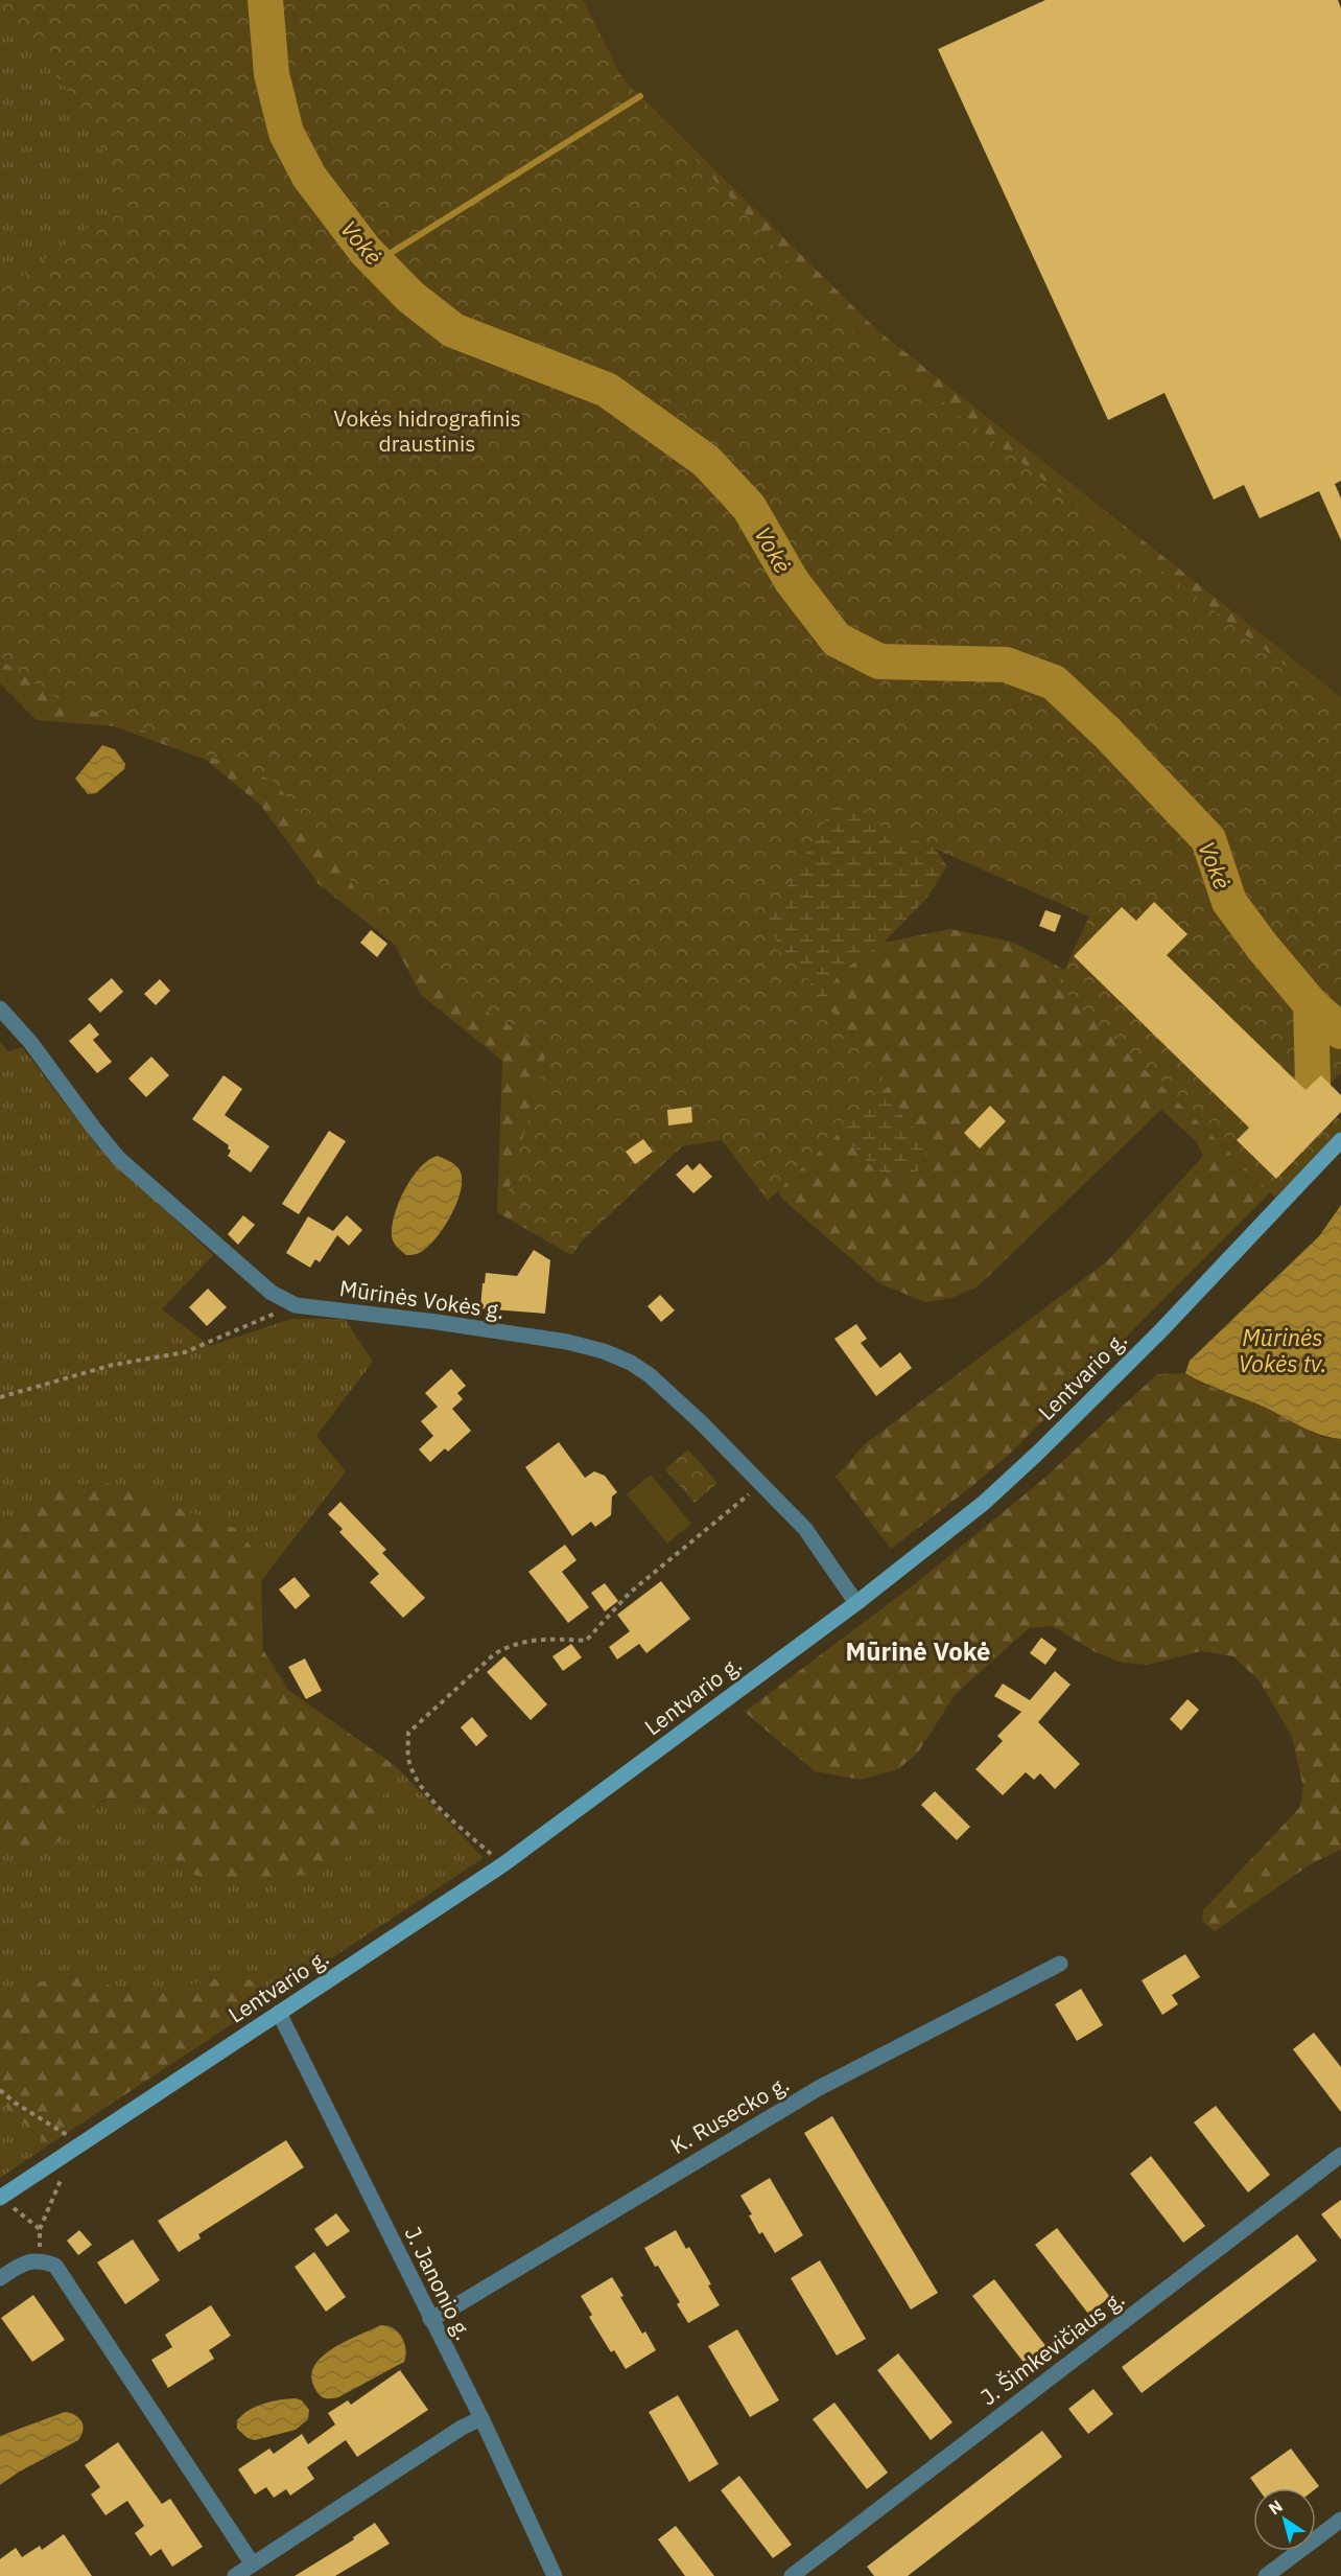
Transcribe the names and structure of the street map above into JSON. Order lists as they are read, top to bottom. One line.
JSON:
{"streets":{"main road":["Lentvario g."],"street":["Mūrinės Vokės g.","K. Rusecko g.","J. Janonio g.","J. Šimkevičiaus g."]},"crossings":[["Mūrinės Vokės g.","Lentvario g."],["Lentvario g.","J. Janonio g."],["K. Rusecko g.","J. Janonio g."]],"districts":["Mūrinė Vokė"],"water":["Vokė","Mūrinės Vokės tv."],"parks":["Vokės hidrografinis draustinis"],"north":"top left"}
